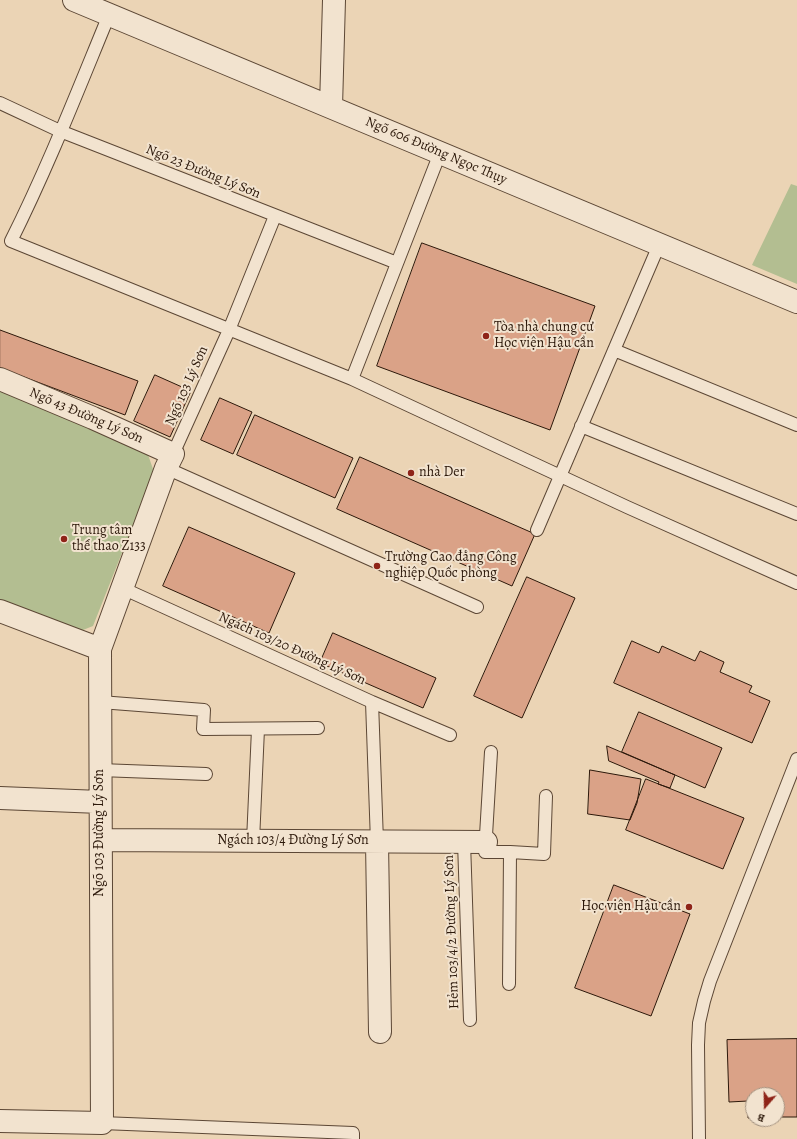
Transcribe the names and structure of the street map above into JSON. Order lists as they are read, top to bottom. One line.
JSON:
{"streets":{"street":["Ngõ 606 Đường Ngọc Thụy","Ngõ 43 Đường Lý Sơn","Ngõ 103 Đường Lý Sơn","Ngách 103/4 Đường Lý Sơn"],"lane":["Ngõ 23 Đường Lý Sơn","Ngõ 103 Lý Sơn","Ngách 103/20 Đường Lý Sơn","Hẻm 103/4/2 Đường Lý Sơn"]},"crossings":[["Ngõ 23 Đường Lý Sơn","Ngõ 103 Lý Sơn"],["Ngõ 103 Lý Sơn","Ngõ 43 Đường Lý Sơn"],["Ngõ 103 Lý Sơn","Ngõ 103 Đường Lý Sơn"],["Ngõ 43 Đường Lý Sơn","Ngõ 103 Đường Lý Sơn"],["Ngách 103/20 Đường Lý Sơn","Ngõ 103 Đường Lý Sơn"],["Ngõ 103 Đường Lý Sơn","Ngách 103/4 Đường Lý Sơn"],["Ngách 103/4 Đường Lý Sơn","Hẻm 103/4/2 Đường Lý Sơn"]],"places":["Tòa nhà chung cư Học viện Hậu cần","nhà Der","Trung tâm thể thao Z133","Trường Cao đẳng Công nghiệp Quốc phòng","Học viện Hậu cần"],"north":"bottom"}
